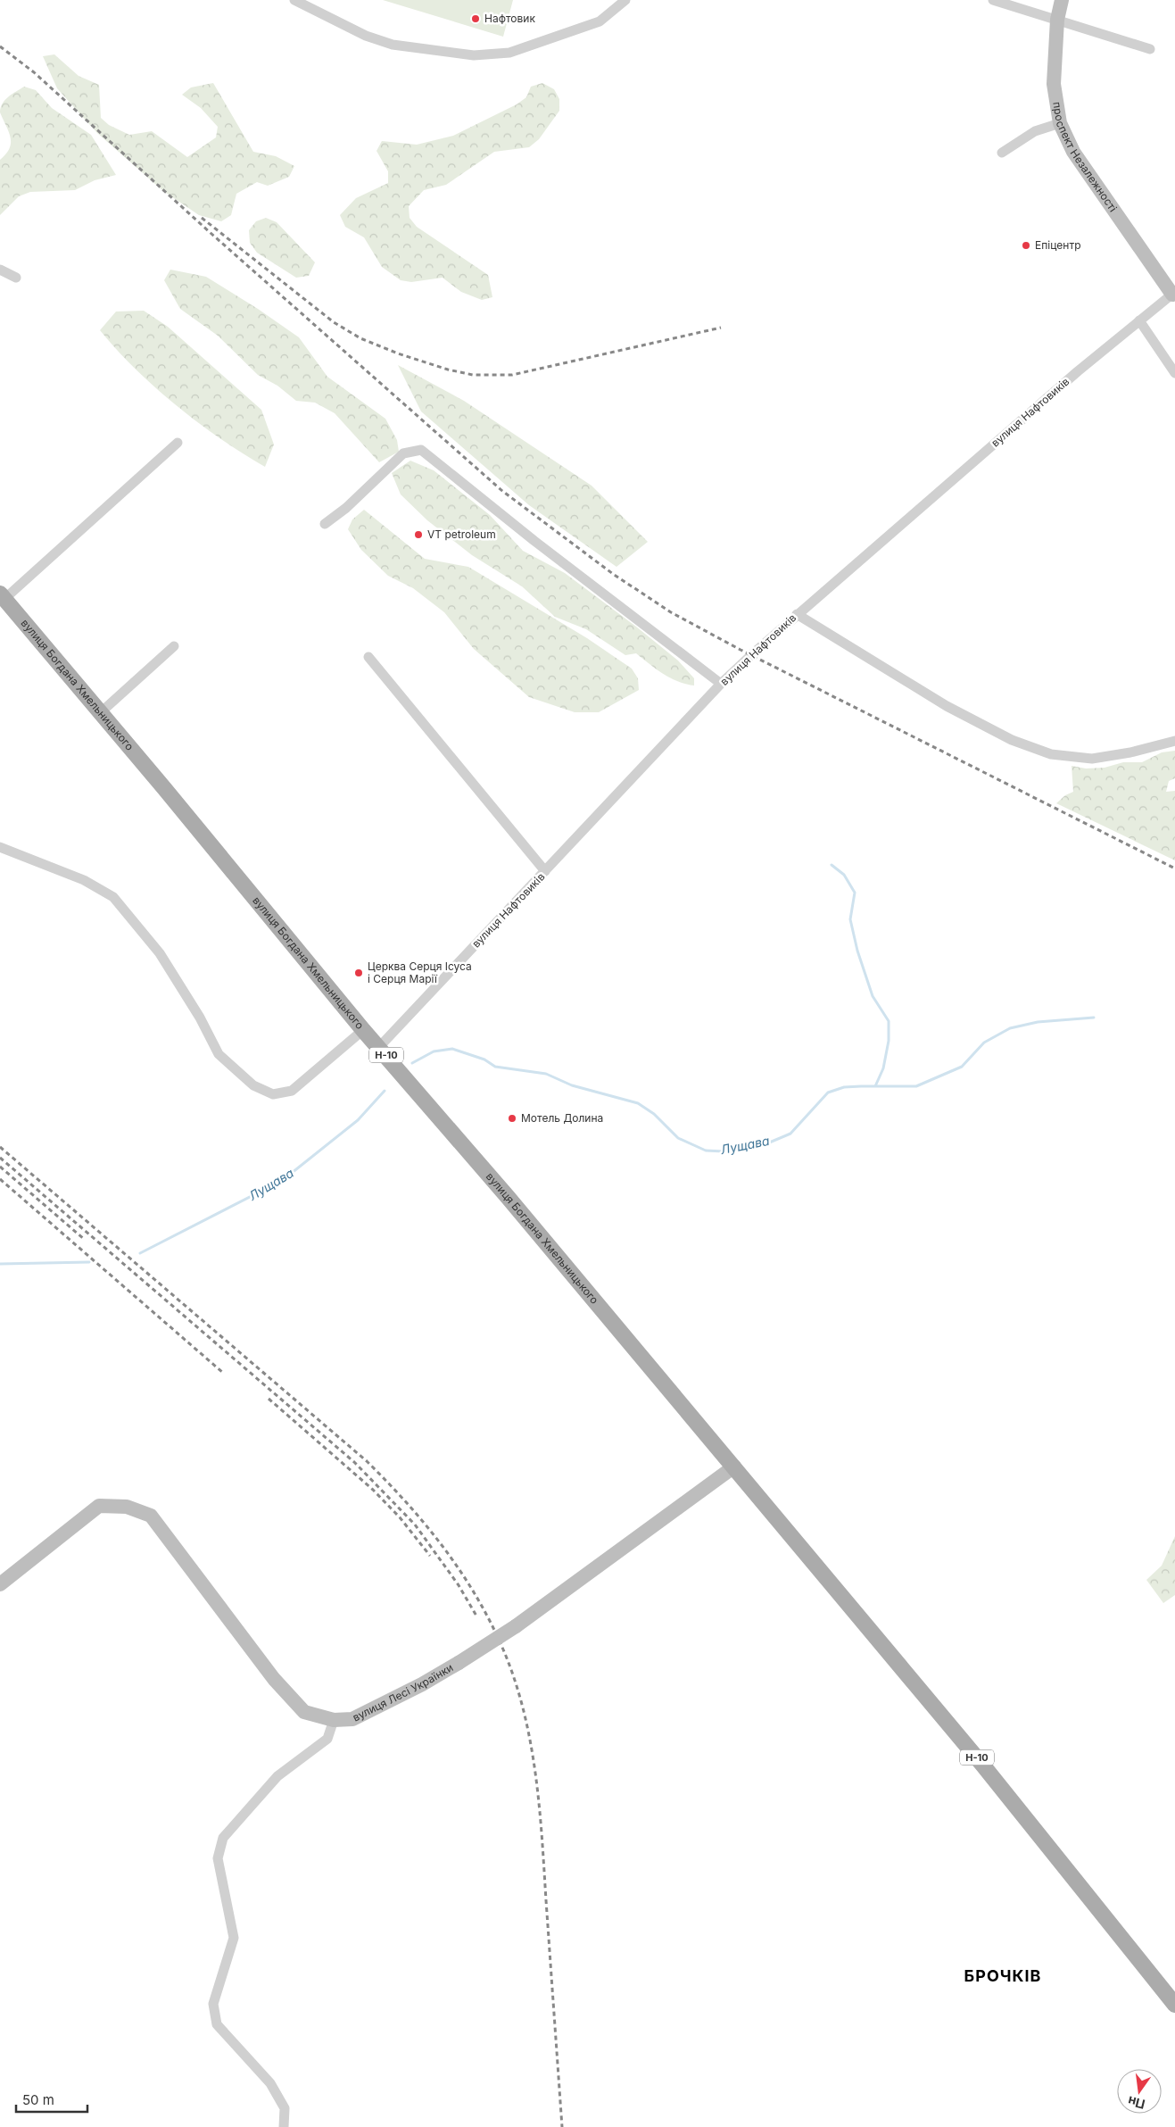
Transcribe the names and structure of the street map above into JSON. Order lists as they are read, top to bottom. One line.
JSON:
{"streets":{"main road":["вулиця Богдана Хмельницького","Н-10"],"street":["проспект Незалежності","вулиця Нафтовиків","вулиця Лесі Українки"]},"crossings":[["проспект Незалежності","вулиця Нафтовиків"],["вулиця Нафтовиків","вулиця Богдана Хмельницького"],["вулиця Богдана Хмельницького","вулиця Лесі Українки"]],"districts":["БРОЧКІВ"],"water":["Лущава"],"places":["Нафтовик","Епіцентр","VT petroleum","Церква Серця Ісуса і Серця Марії","Мотель Долина"],"scale_bar":"50 m","north":"bottom"}
